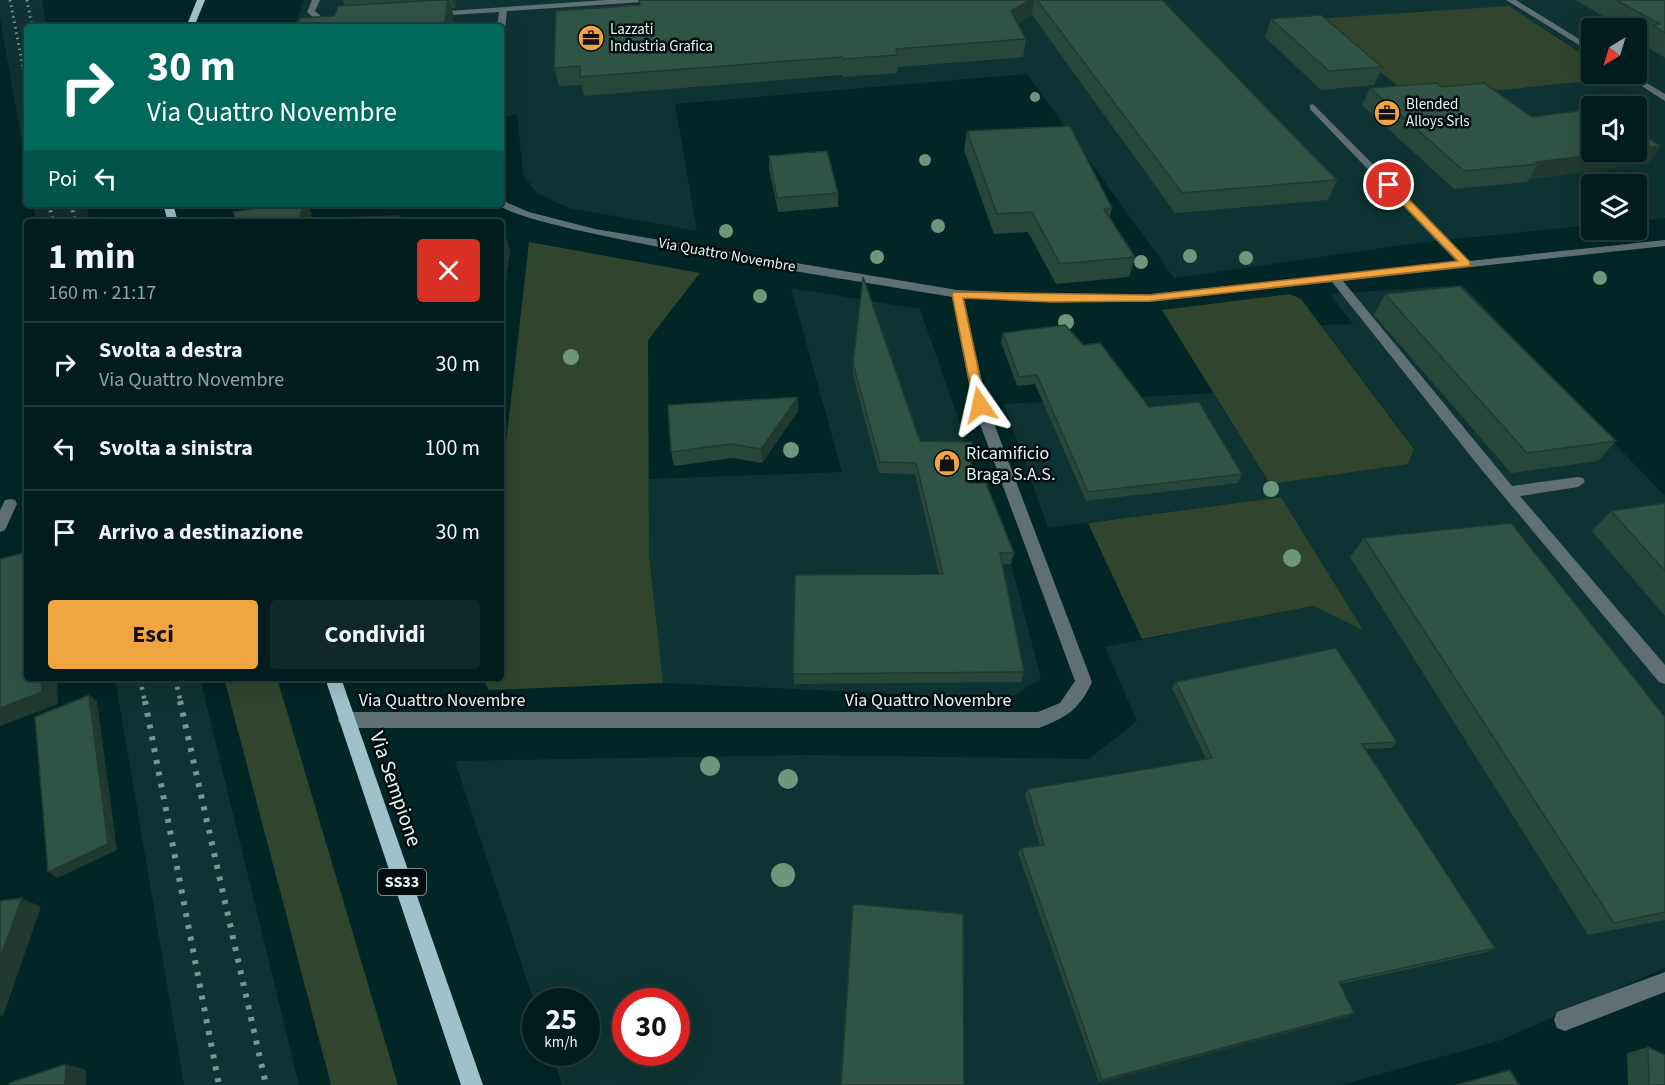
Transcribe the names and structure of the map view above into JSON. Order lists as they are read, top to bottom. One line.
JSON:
{"streets":{"main road":["Via Sempione","SS33"],"street":["Via Quattro Novembre"]},"crossings":[["Via Quattro Novembre","Via Sempione"]],"places":{"office":["Lazzati Industria Grafica","Blended Alloys Srls"],"shop":["Ricamificio Braga S.A.S."]},"north":"bottom left","page":{"turn":["30 m","Via Quattro Novembre"],"then":"Poi","heading":["1 min","160 m · 21:17"],"list":[{"name":"Svolta a destra","note":"Via Quattro Novembre","value":"30 m"},{"name":"Svolta a sinistra","value":"100 m"},{"name":"Arrivo a destinazione","value":"30 m"}],"buttons":["Esci","Condividi"],"speed":"25 km/h","limit":"30"}}
